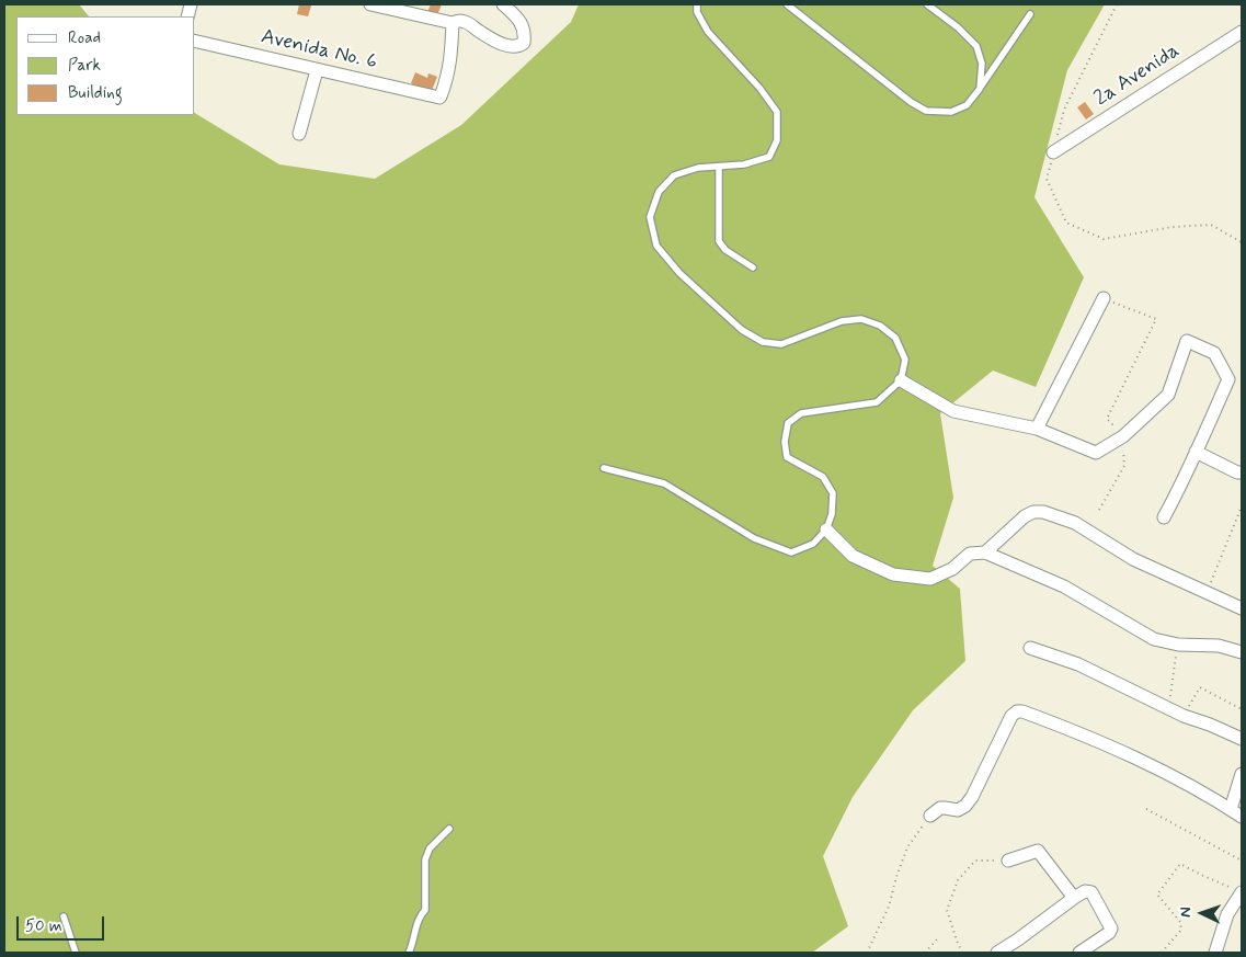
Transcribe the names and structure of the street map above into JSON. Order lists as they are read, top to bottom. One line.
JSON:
{"streets":{"street":["Avenida No. 6","2a Avenida"]},"legend":["Road","Park","Building"],"scale_bar":"50 m","north":"left"}
